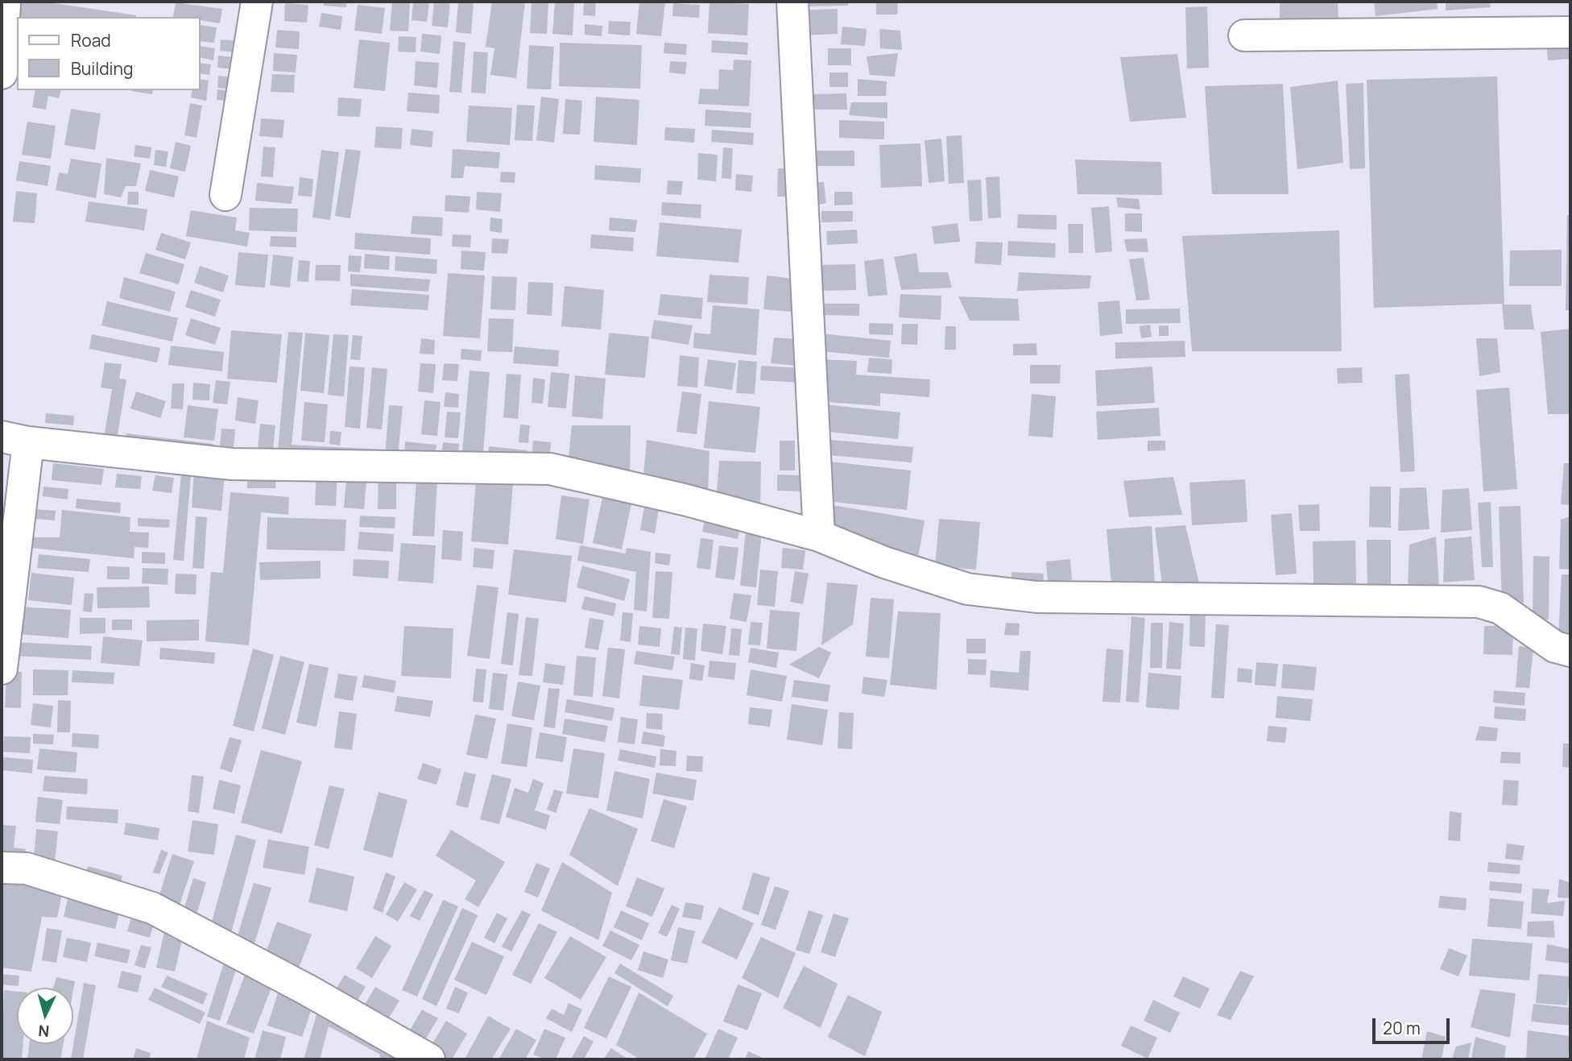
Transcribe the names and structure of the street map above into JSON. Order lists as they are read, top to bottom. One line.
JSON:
{"legend":["Road","Building"],"scale_bar":"20 m","north":"bottom"}
